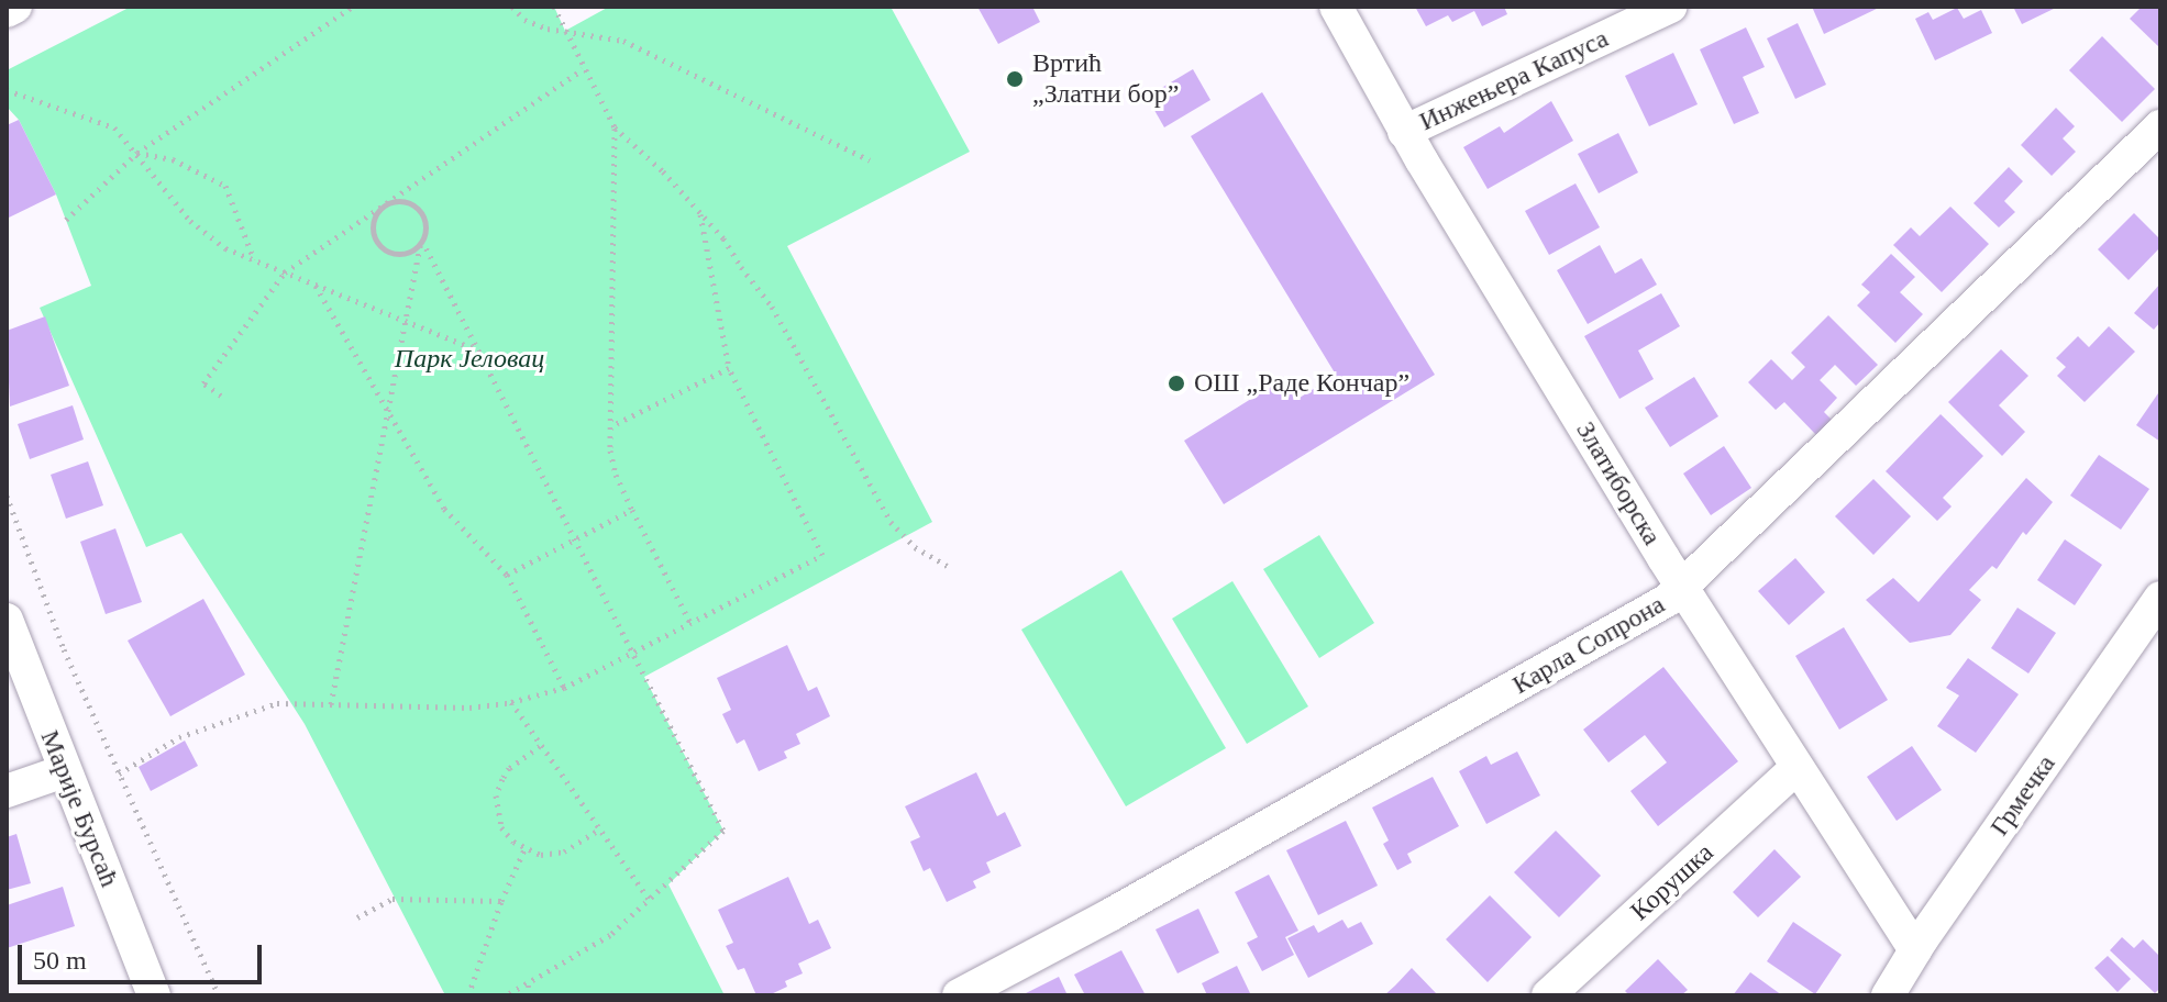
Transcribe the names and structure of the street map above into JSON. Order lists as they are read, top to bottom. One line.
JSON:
{"streets":{"street":["Инжењера Капуса","Златиборска","Карла Сопрона","Грмечка","Марије Бурсаћ","Корушка"]},"crossings":[["Инжењера Капуса","Златиборска"],["Златиборска","Карла Сопрона"],["Златиборска","Грмечка"],["Златиборска","Корушка"]],"parks":["Парк Јеловац"],"places":["Вртић „Златни бор”","ОШ „Раде Кончар”"],"scale_bar":"50 m"}
